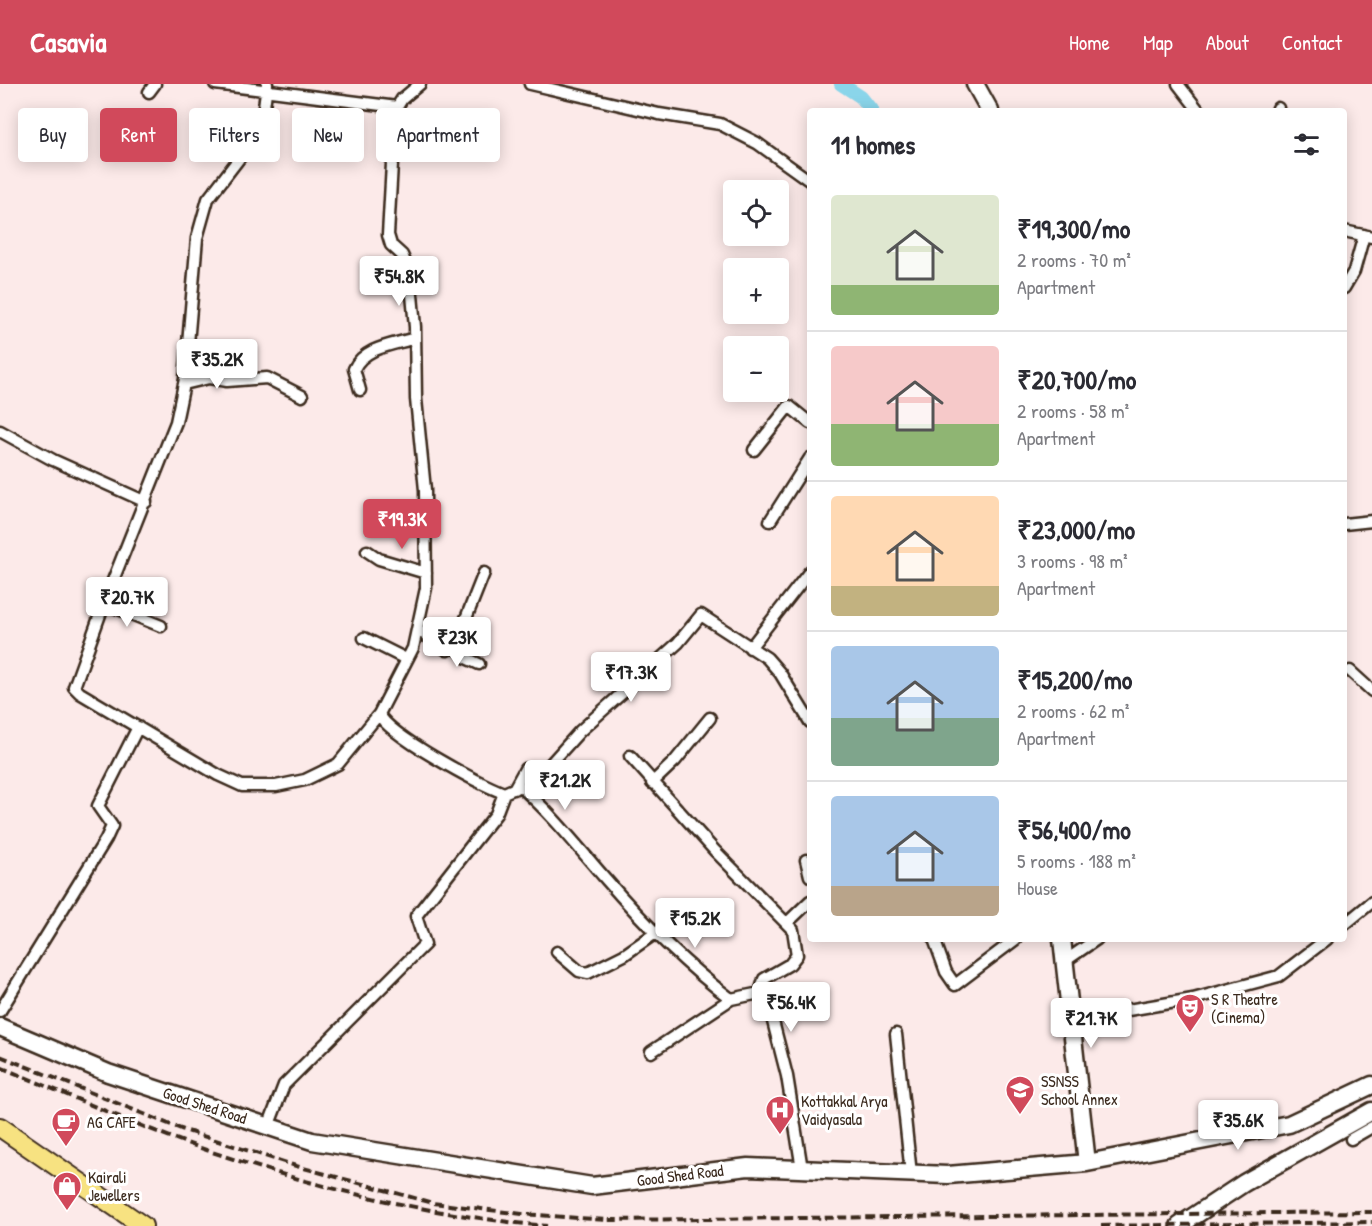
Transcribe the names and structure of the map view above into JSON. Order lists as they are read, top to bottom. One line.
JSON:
{"streets":{"main road":["Good Shed Road"]},"places":{"theatre":["S R Theatre (Cinema)"],"school or university":["SSNSS School Annex"],"hospital":["Kottakkal Arya Vaidyasala"],"cafe":["AG CAFE"],"shop":["Kairali Jewellers"]},"page":{"header":"Casavia","nav":["Home","Map","About","Contact"],"chip":["Buy","Rent","Filters","New","Apartment"],"heading":"11 homes","map_buttons":["+","−"],"list":[{"name":"₹19,300/mo","note":"2 rooms · 70 m² · Apartment"},{"name":"₹20,700/mo","note":"2 rooms · 58 m² · Apartment"},{"name":"₹23,000/mo","note":"3 rooms · 98 m² · Apartment"},{"name":"₹15,200/mo","note":"2 rooms · 62 m² · Apartment"},{"name":"₹56,400/mo","note":"5 rooms · 188 m² · House"}],"price":["₹54.8K","₹35.2K","₹19.3K","₹20.7K","₹23K","₹17.3K","₹21.2K","₹15.2K","₹56.4K","₹21.7K","₹35.6K"]}}
